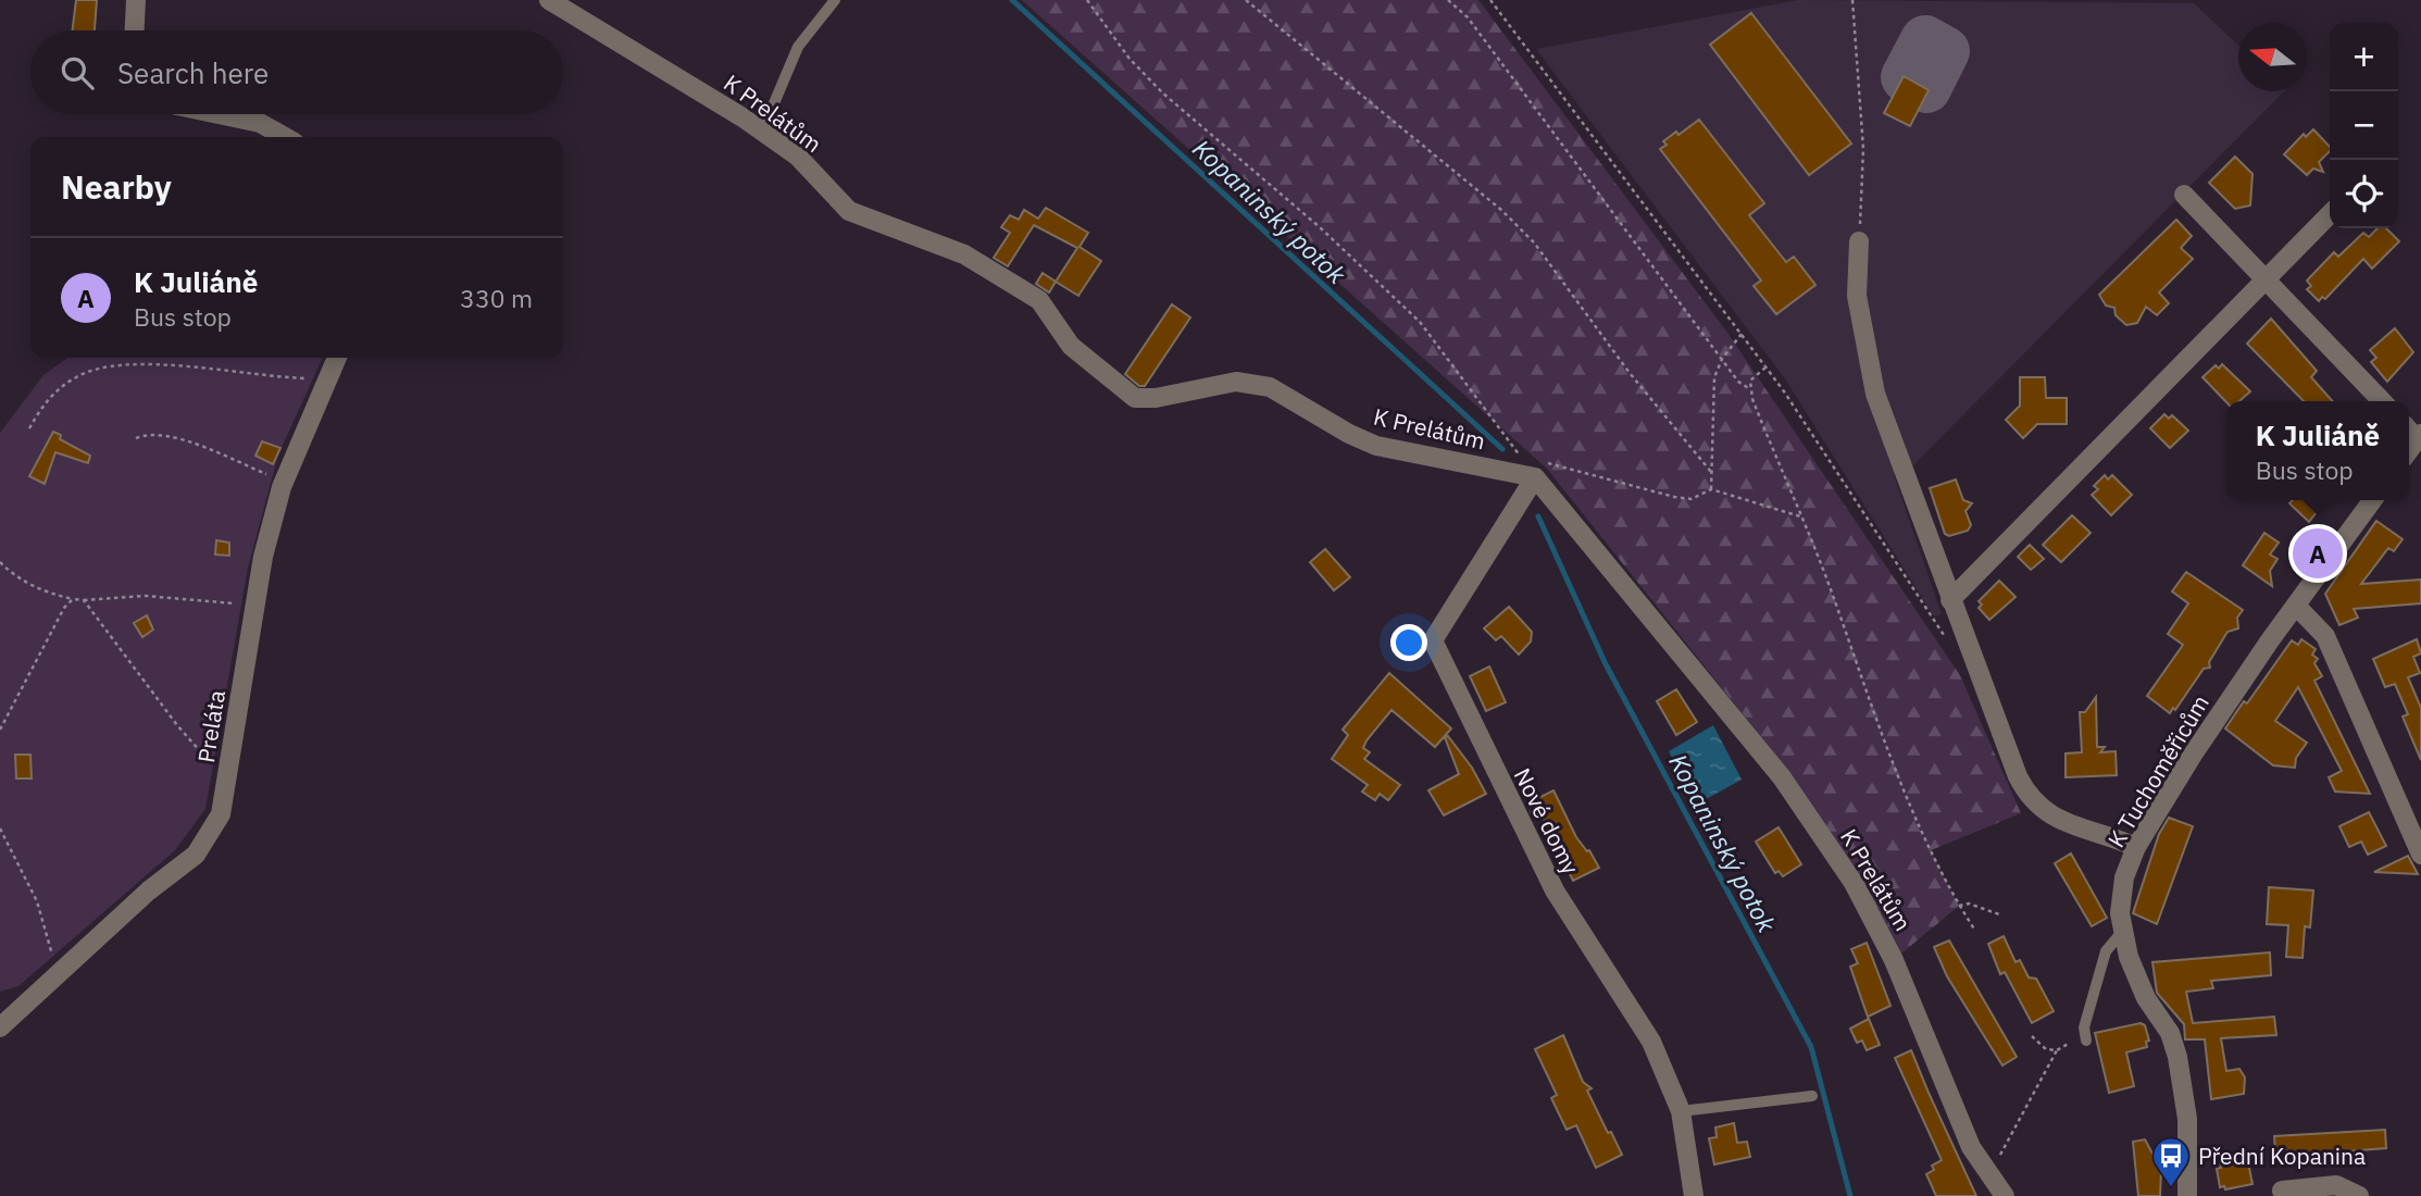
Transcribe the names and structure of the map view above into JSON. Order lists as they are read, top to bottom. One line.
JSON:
{"streets":{"street":["K Prelátům","Preláta","K Tuchoměřicům","Nové domy"]},"crossings":[["K Prelátům","Nové domy"]],"water":["Kopaninský potok"],"places":{"bus stop":["Přední Kopanina"]},"north":"left","page":{"map_buttons":["+","−"],"search":"Search here","heading":"Nearby","list":[{"mark":"A","name":"K Juliáně","note":"Bus stop","value":"330 m"}],"popup":["K Juliáně","Bus stop"],"pins":"A"}}
